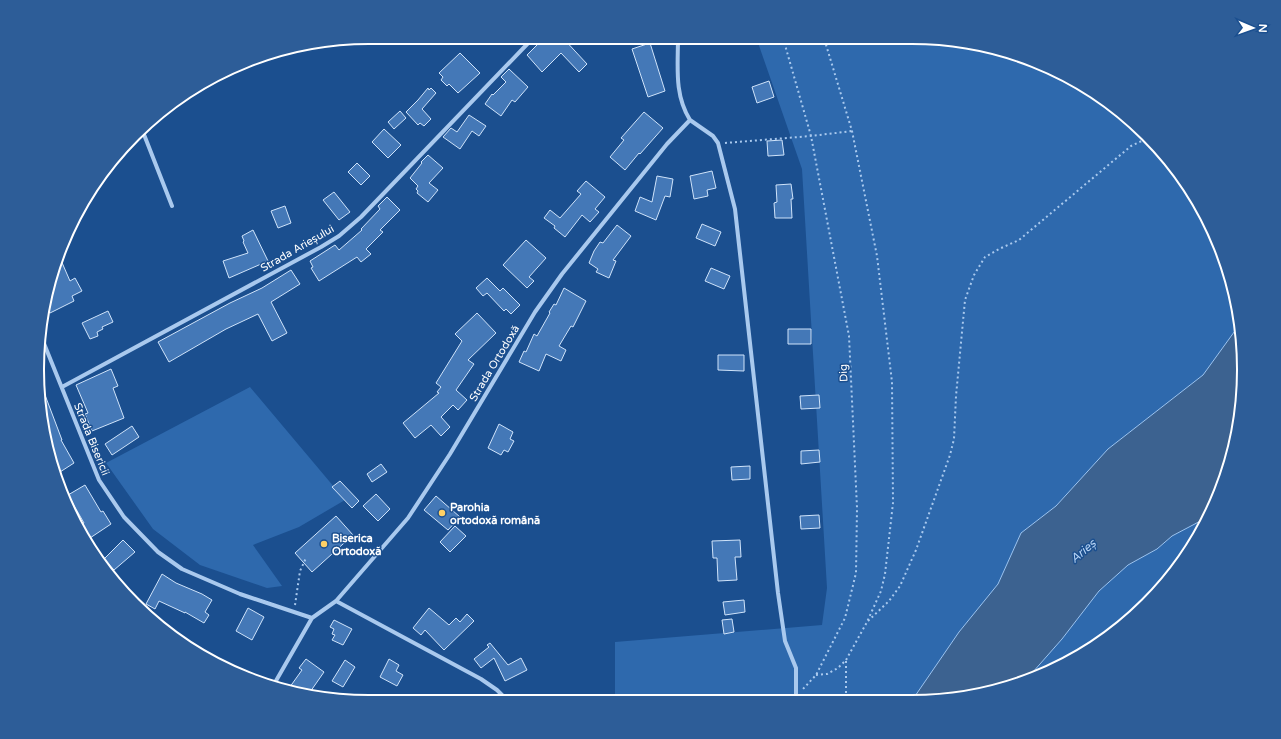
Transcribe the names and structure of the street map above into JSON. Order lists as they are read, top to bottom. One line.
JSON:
{"streets":{"street":["Strada Arieșului","Strada Ortodoxă","Strada Bisericii"],"path":["Dig"]},"crossings":[["Strada Arieșului","Strada Bisericii"],["Strada Ortodoxă","Strada Bisericii"]],"water":["Arieș"],"places":["Parohia ortodoxă română","Biserica Ortodoxă"],"north":"right"}
